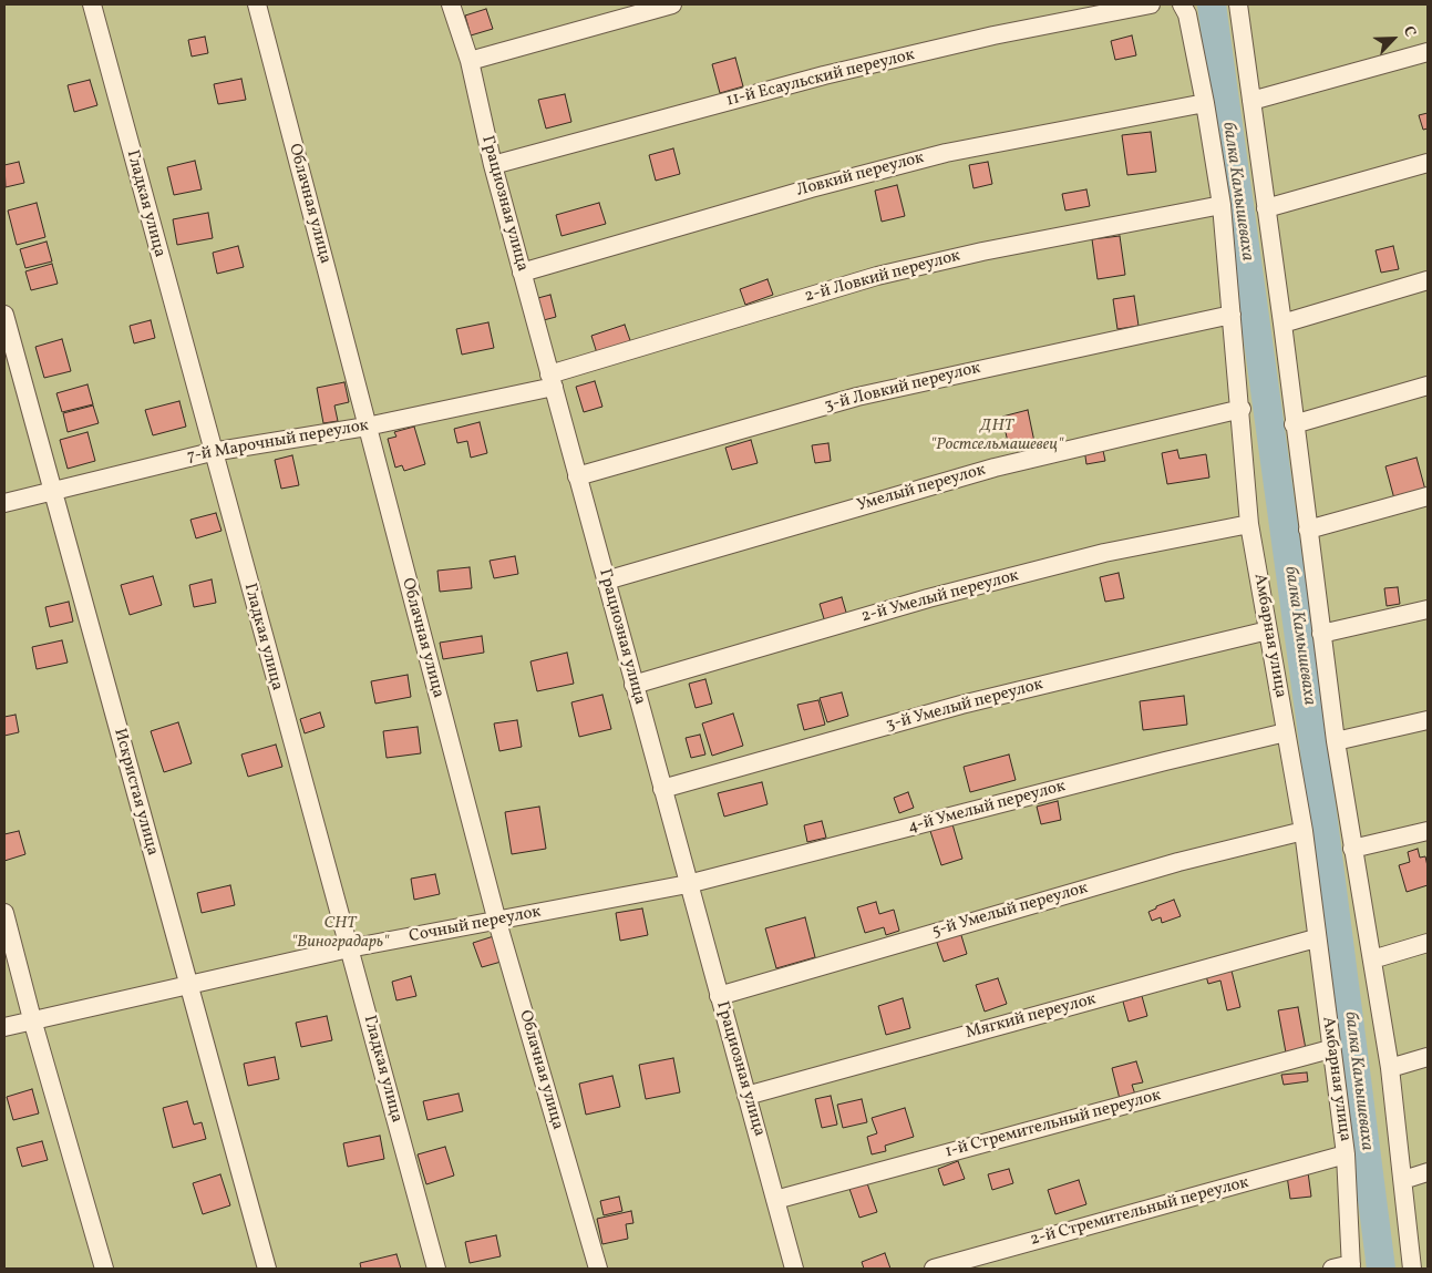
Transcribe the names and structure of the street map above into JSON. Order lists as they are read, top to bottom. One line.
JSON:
{"streets":{"street":["11-й Есаульский переулок","Ловкий переулок","Гладкая улица","Облачная улица","Грациозная улица","2-й Ловкий переулок","3-й Ловкий переулок","7-й Марочный переулок","Умелый переулок","2-й Умелый переулок","Амбарная улица","3-й Умелый переулок","Искристая улица","4-й Умелый переулок","5-й Умелый переулок","Сочный переулок","Мягкий переулок","1-й Стремительный переулок","2-й Стремительный переулок"]},"crossings":[["11-й Есаульский переулок","Грациозная улица"],["Ловкий переулок","Грациозная улица"],["Ловкий переулок","Амбарная улица"],["Гладкая улица","7-й Марочный переулок"],["Гладкая улица","Сочный переулок"],["Облачная улица","7-й Марочный переулок"],["Облачная улица","Сочный переулок"],["Грациозная улица","2-й Ловкий переулок"],["Грациозная улица","3-й Ловкий переулок"],["Грациозная улица","7-й Марочный переулок"],["Грациозная улица","Умелый переулок"],["Грациозная улица","2-й Умелый переулок"],["Грациозная улица","3-й Умелый переулок"],["Грациозная улица","4-й Умелый переулок"],["Грациозная улица","5-й Умелый переулок"],["Грациозная улица","Сочный переулок"],["Грациозная улица","Мягкий переулок"],["Грациозная улица","1-й Стремительный переулок"],["2-й Ловкий переулок","7-й Марочный переулок"],["2-й Ловкий переулок","Амбарная улица"],["3-й Ловкий переулок","Амбарная улица"],["7-й Марочный переулок","Искристая улица"],["Умелый переулок","Амбарная улица"],["2-й Умелый переулок","Амбарная улица"],["Амбарная улица","3-й Умелый переулок"],["Амбарная улица","4-й Умелый переулок"],["Амбарная улица","5-й Умелый переулок"],["Амбарная улица","Мягкий переулок"],["Амбарная улица","1-й Стремительный переулок"],["Амбарная улица","2-й Стремительный переулок"],["Искристая улица","Сочный переулок"],["4-й Умелый переулок","Сочный переулок"]],"water":["балка Камышеваха"],"parks":["ДНТ \"Ростсельмашевец\"","СНТ \"Виноградарь\""],"north":"top right"}
